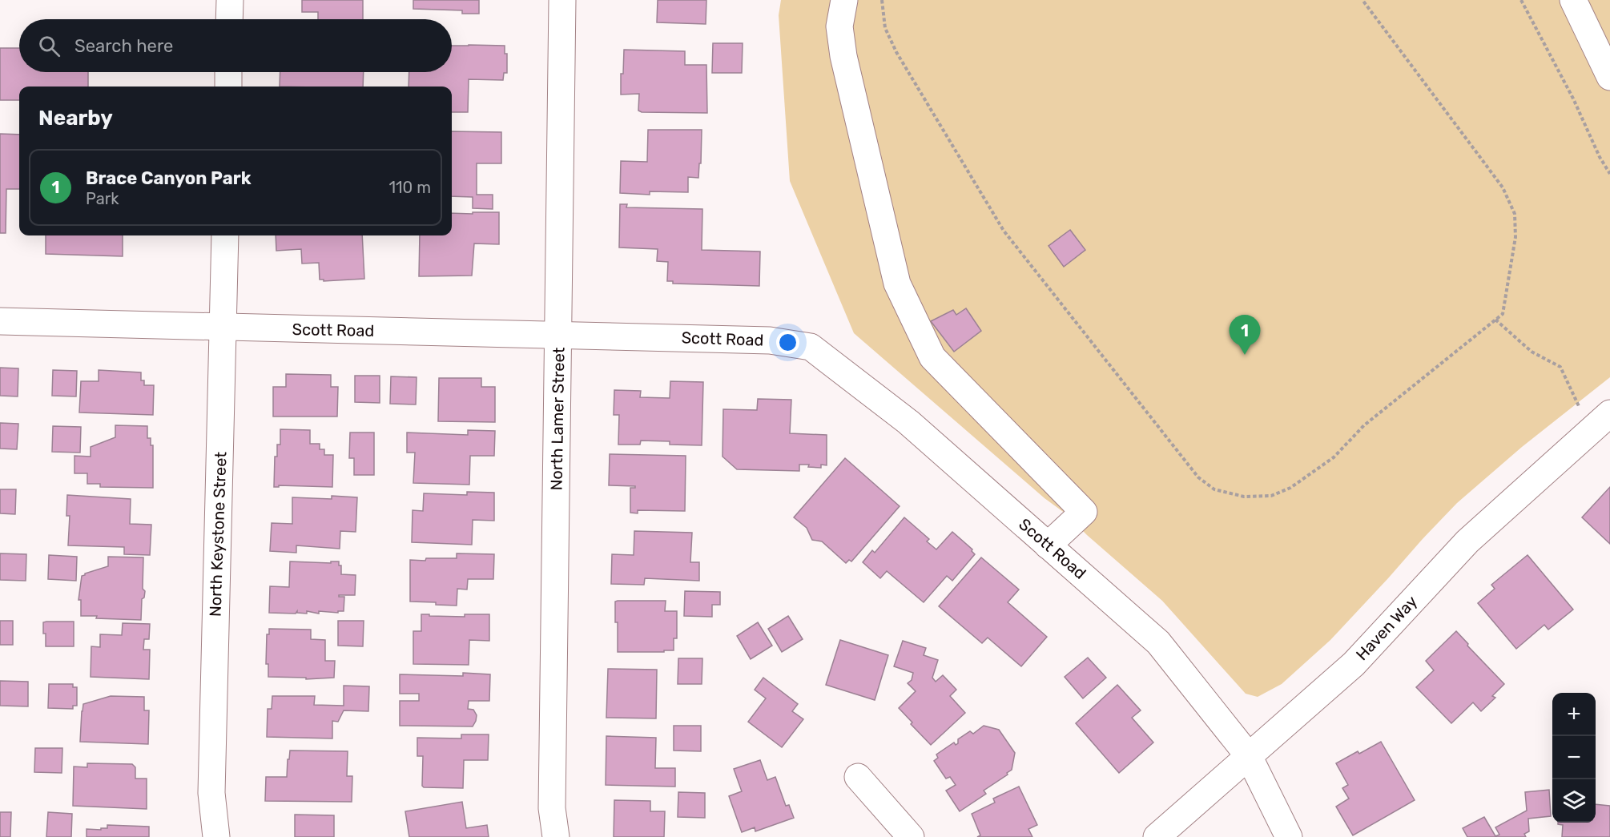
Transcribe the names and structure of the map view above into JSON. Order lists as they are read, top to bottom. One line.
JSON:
{"streets":{"street":["Scott Road","North Lamer Street","North Keystone Street","Haven Way"]},"crossings":[["Scott Road","North Lamer Street"],["Scott Road","North Keystone Street"],["Scott Road","Haven Way"]],"page":{"search":"Search here","heading":"Nearby","list":[{"mark":"1","name":"Brace Canyon Park","note":"Park","value":"110 m"}],"pins":"1","map_buttons":["+","−"]}}
